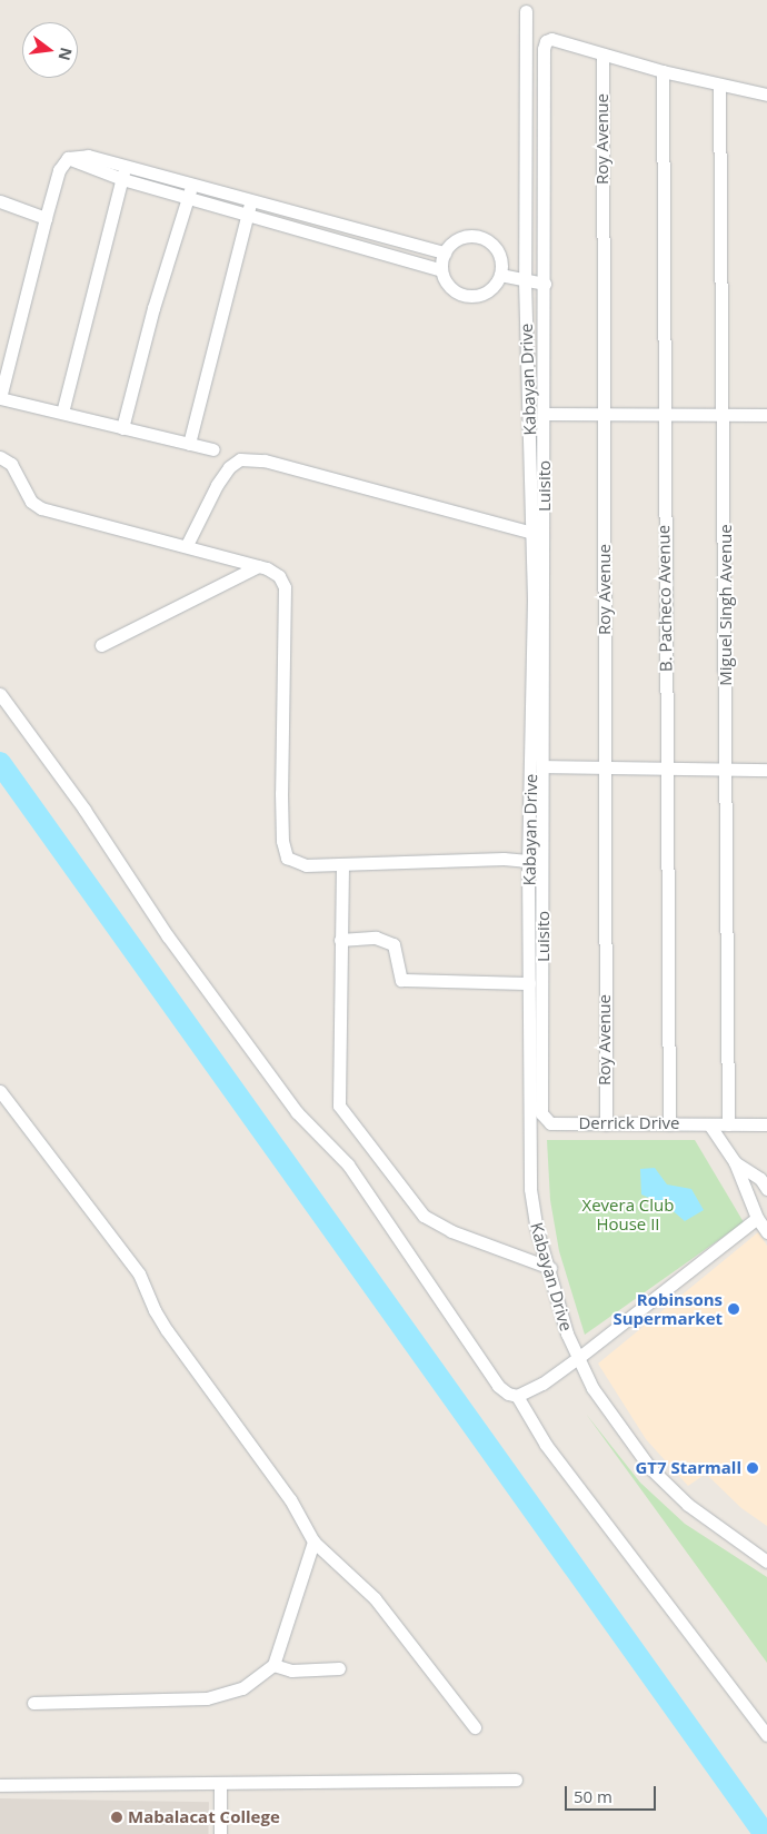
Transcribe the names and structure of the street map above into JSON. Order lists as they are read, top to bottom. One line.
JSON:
{"streets":{"street":["Roy Avenue","Kabayan Drive","Luisito","B. Pacheco Avenue","Miguel Singh Avenue","Derrick Drive"]},"crossings":[["Roy Avenue","Luisito"],["Roy Avenue","Derrick Drive"],["Luisito","B. Pacheco Avenue"],["Luisito","Miguel Singh Avenue"],["Luisito","Derrick Drive"],["B. Pacheco Avenue","Derrick Drive"],["Miguel Singh Avenue","Derrick Drive"]],"parks":["Xevera Club House II"],"places":["Robinsons Supermarket","GT7 Starmall","Mabalacat College"],"scale_bar":"50 m","north":"right"}
